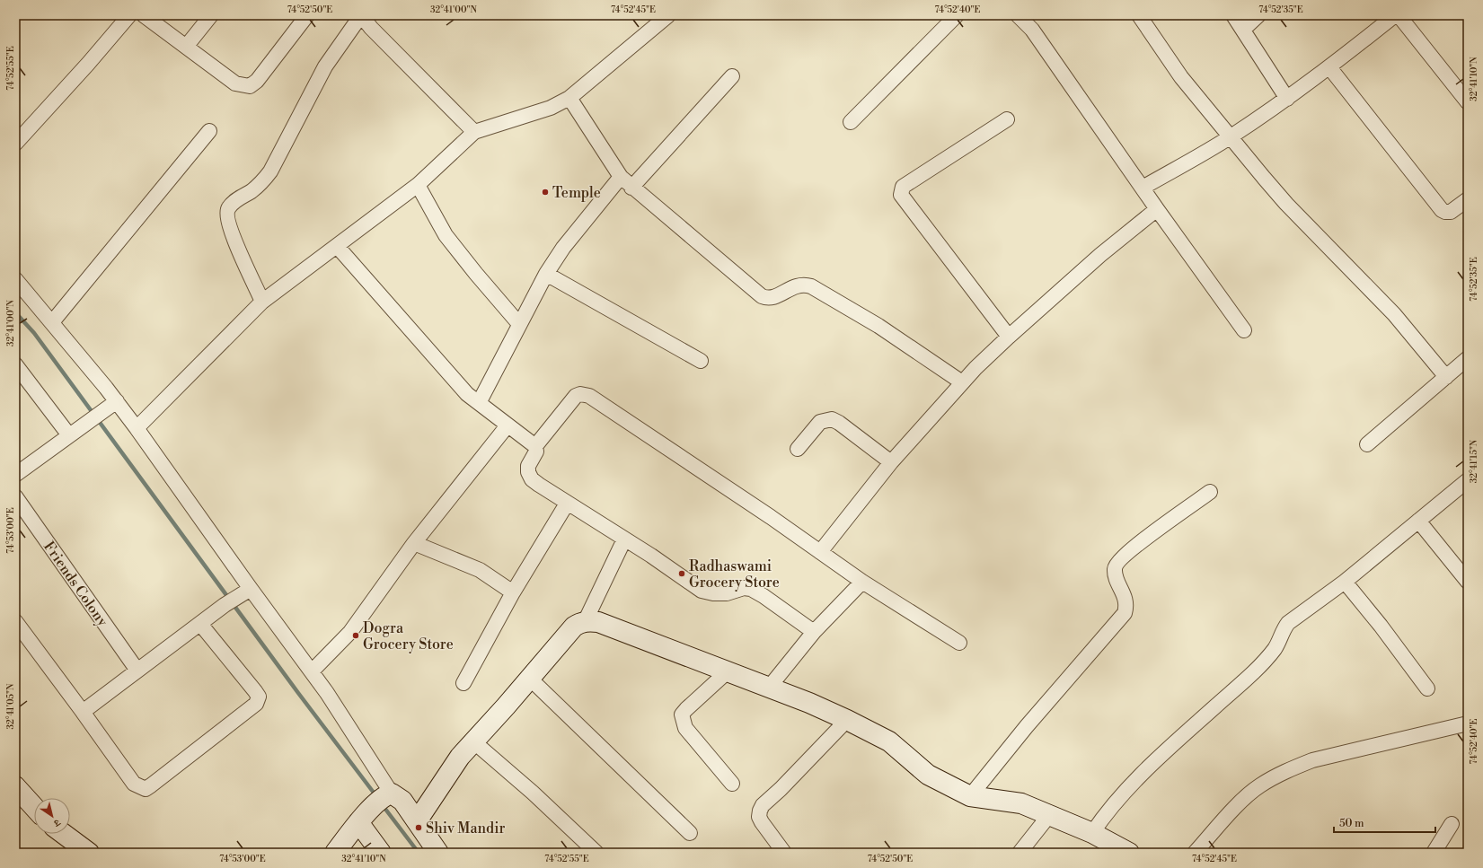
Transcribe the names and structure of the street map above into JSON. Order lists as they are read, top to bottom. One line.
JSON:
{"streets":{"street":["Friends Colony"]},"places":["Temple","Radhaswami Grocery Store","Dogra Grocery Store","Shiv Mandir"],"scale_bar":"50 m","north":"bottom right","coordinates":["74°52'50\"E","32°41'00\"N","74°52'45\"E","74°52'40\"E","74°52'35\"E","74°52'55\"E","32°41'10\"N","32°41'15\"N","74°53'00\"E","32°41'05\"N"]}
